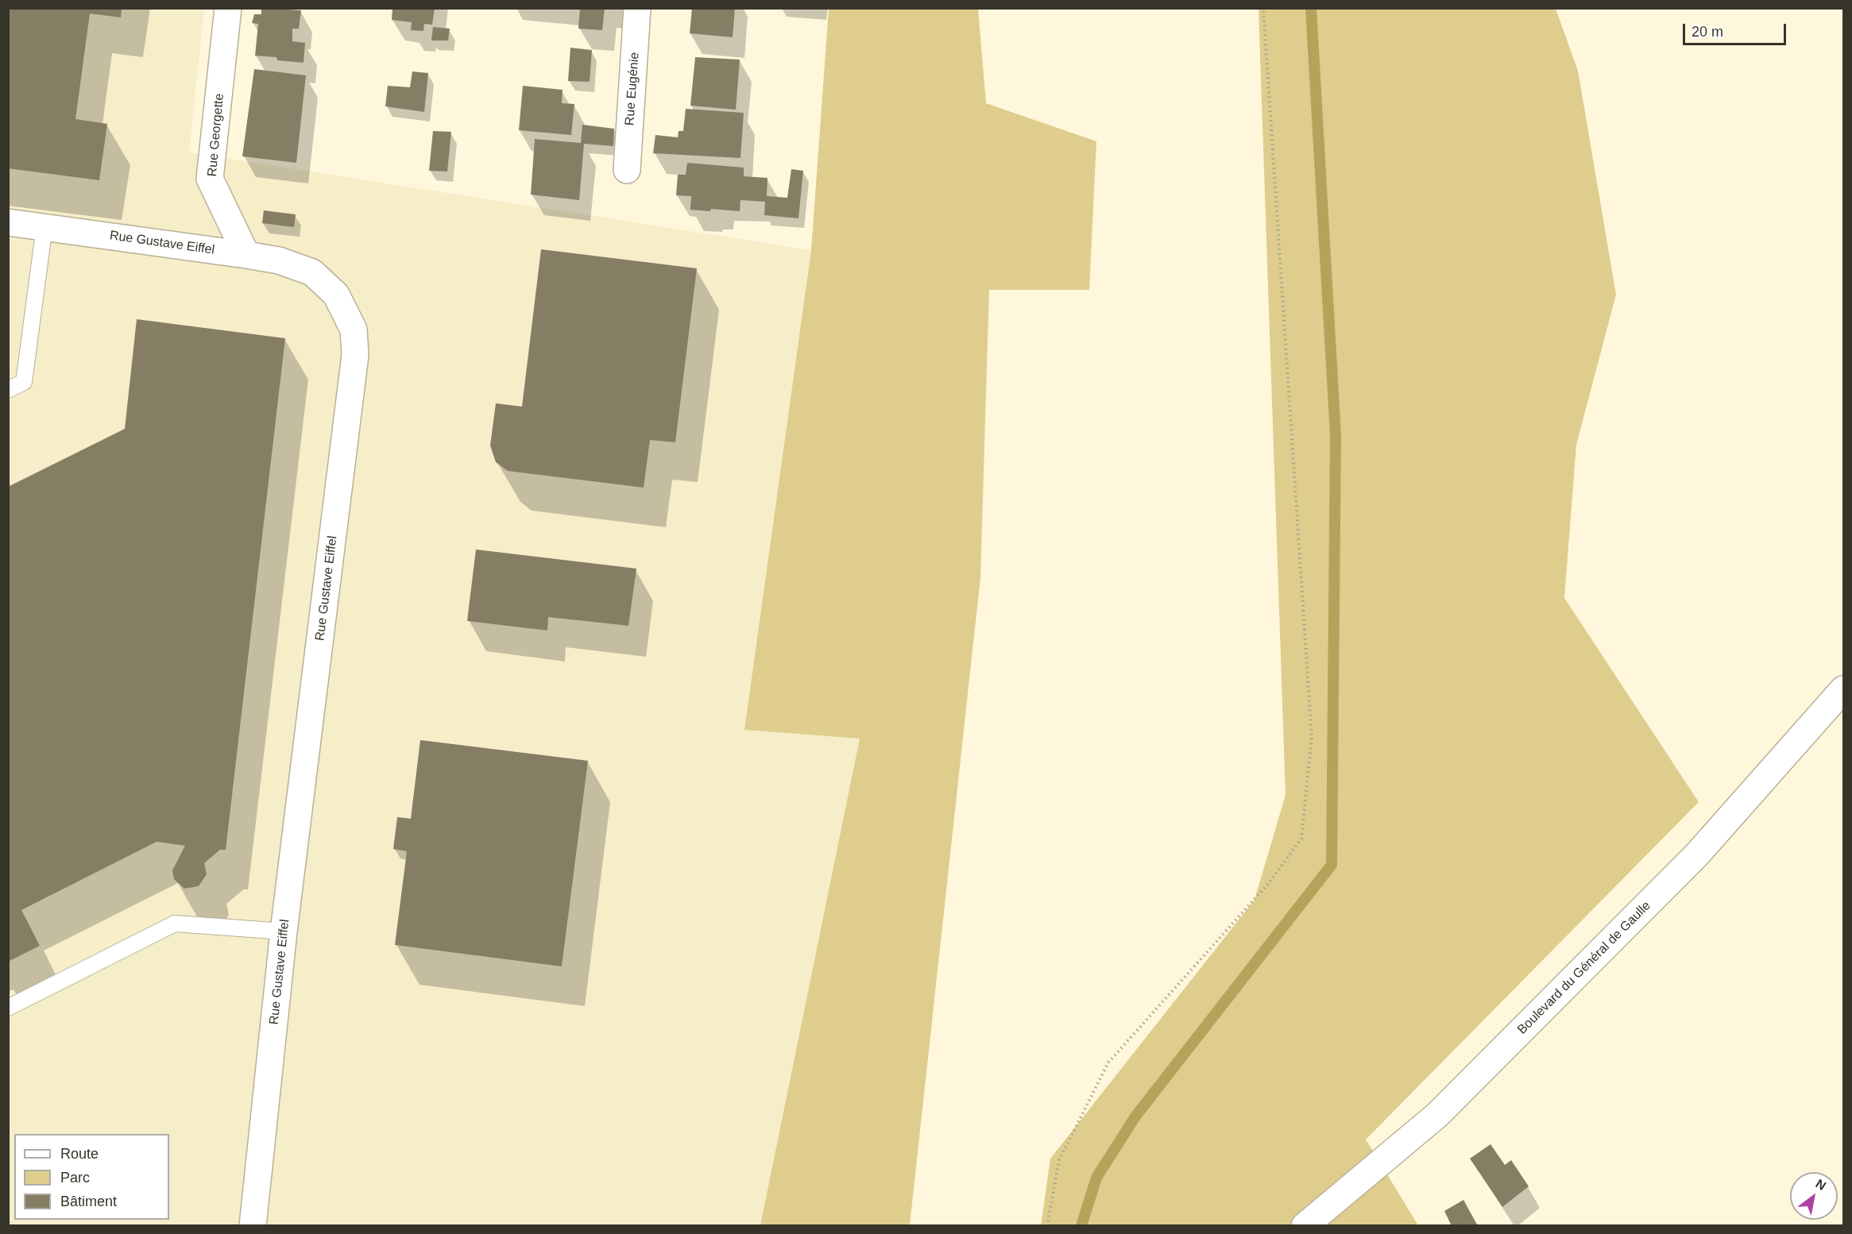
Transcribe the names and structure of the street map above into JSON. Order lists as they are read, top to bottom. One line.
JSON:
{"streets":{"street":["Rue Eugénie","Rue Georgette","Rue Gustave Eiffel","Boulevard du Général de Gaulle"]},"crossings":[["Rue Georgette","Rue Gustave Eiffel"]],"legend":["Route","Parc","Bâtiment"],"scale_bar":"20 m","north":"top right"}
